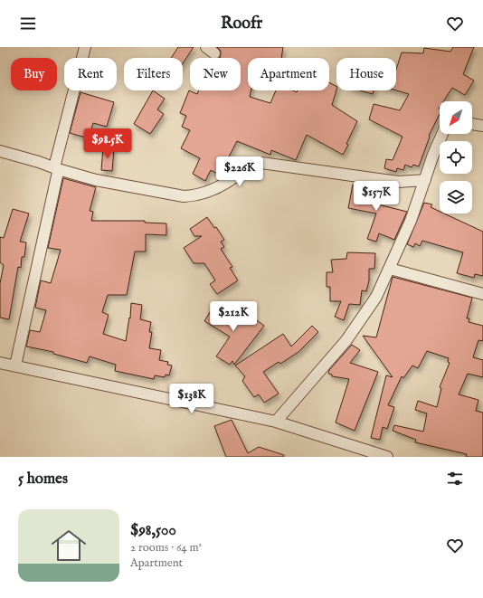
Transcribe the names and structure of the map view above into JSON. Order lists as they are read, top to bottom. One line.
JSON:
{"north":"bottom left","page":{"header":"Roofr","chip":["Buy","Rent","Filters","New","Apartment","House"],"price":["$98.5K","$226K","$157K","$212K","$138K"],"heading":"5 homes","list":[{"name":"$98,500","note":"2 rooms · 64 m² · Apartment"}]}}
